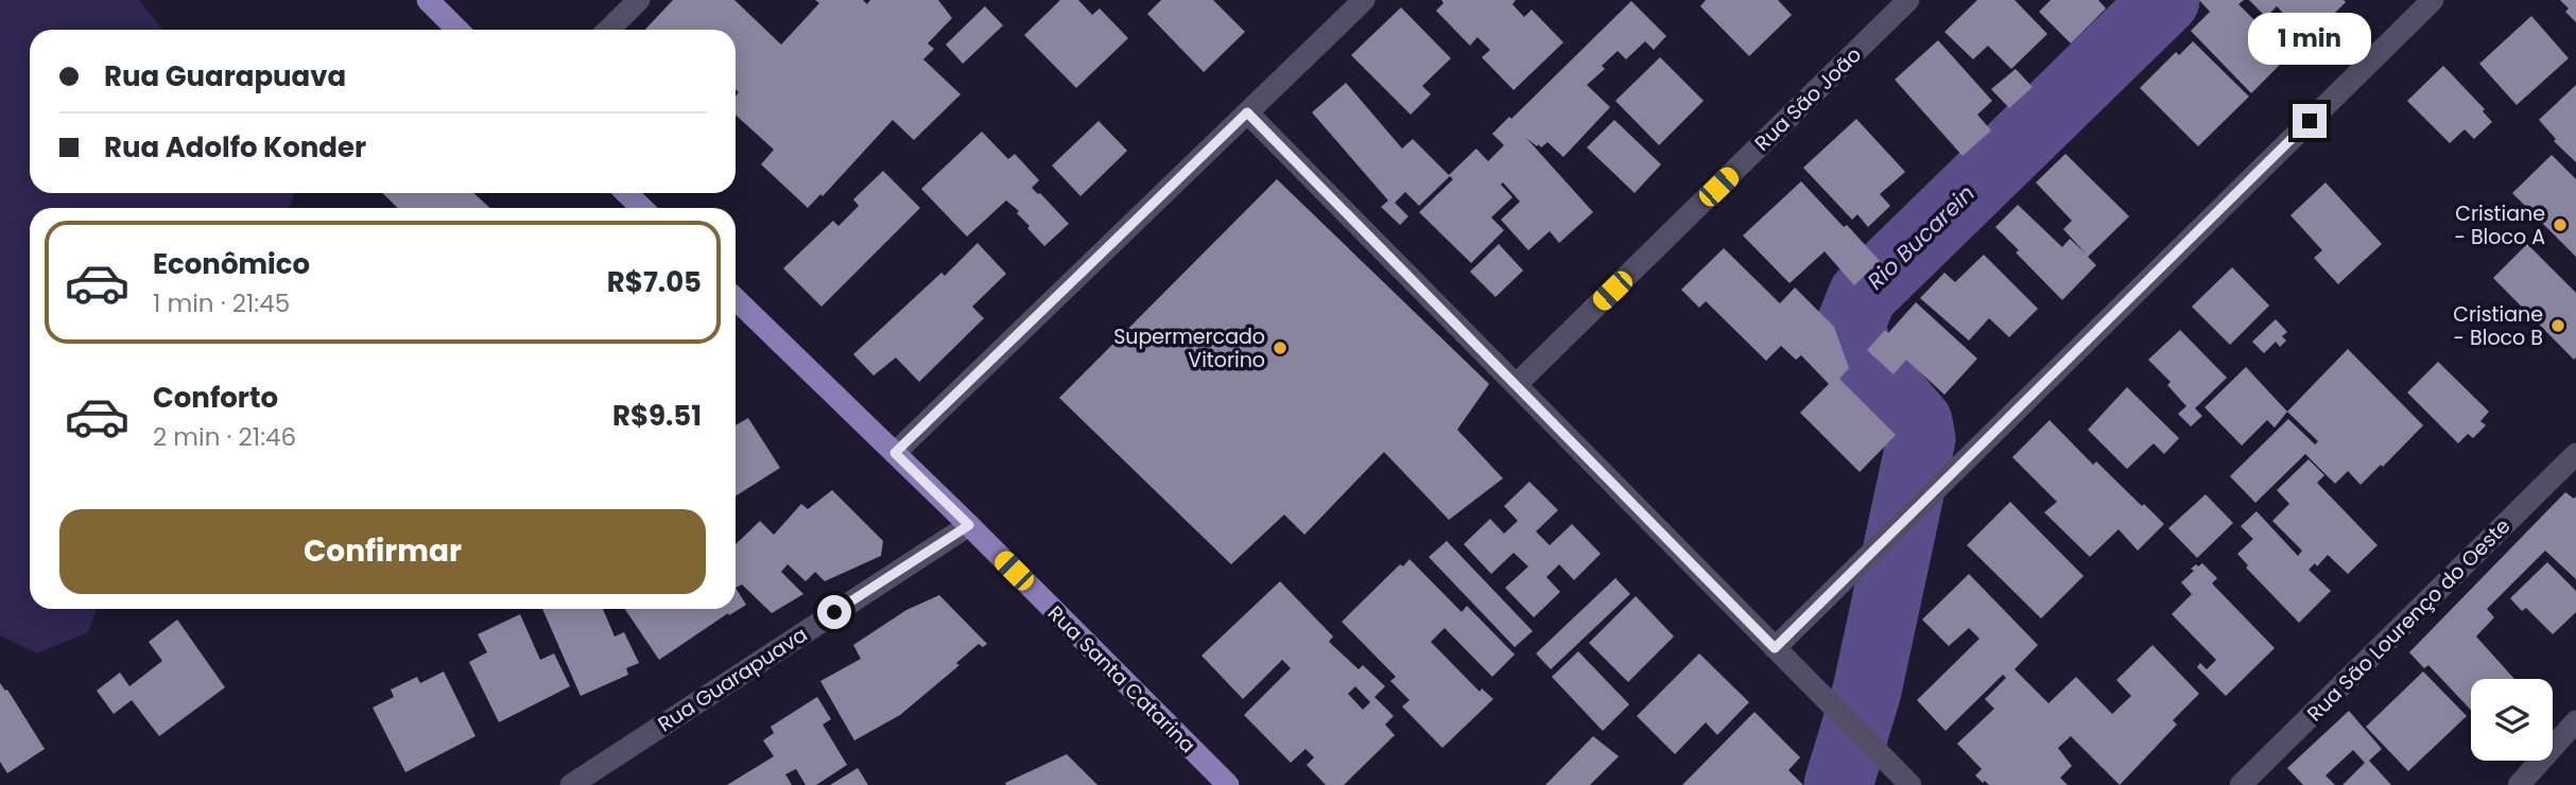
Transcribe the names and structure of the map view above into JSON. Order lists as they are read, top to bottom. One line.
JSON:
{"streets":{"main road":["Rua Santa Catarina"],"street":["Rua São João","Rua São Lourenço do Oeste","Rua Guarapuava"]},"crossings":[["Rua Guarapuava","Rua Santa Catarina"]],"water":["Rio Bucarein"],"places":["Cristiane - Bloco A","Cristiane - Bloco B","Supermercado Vitorino"],"page":{"bubble":"1 min","banner":["Rua Guarapuava","Rua Adolfo Konder"],"list":[{"name":"Econômico","note":"1 min · 21:45","value":"R$7.05"},{"name":"Conforto","note":"2 min · 21:46","value":"R$9.51"}],"buttons":"Confirmar"}}
